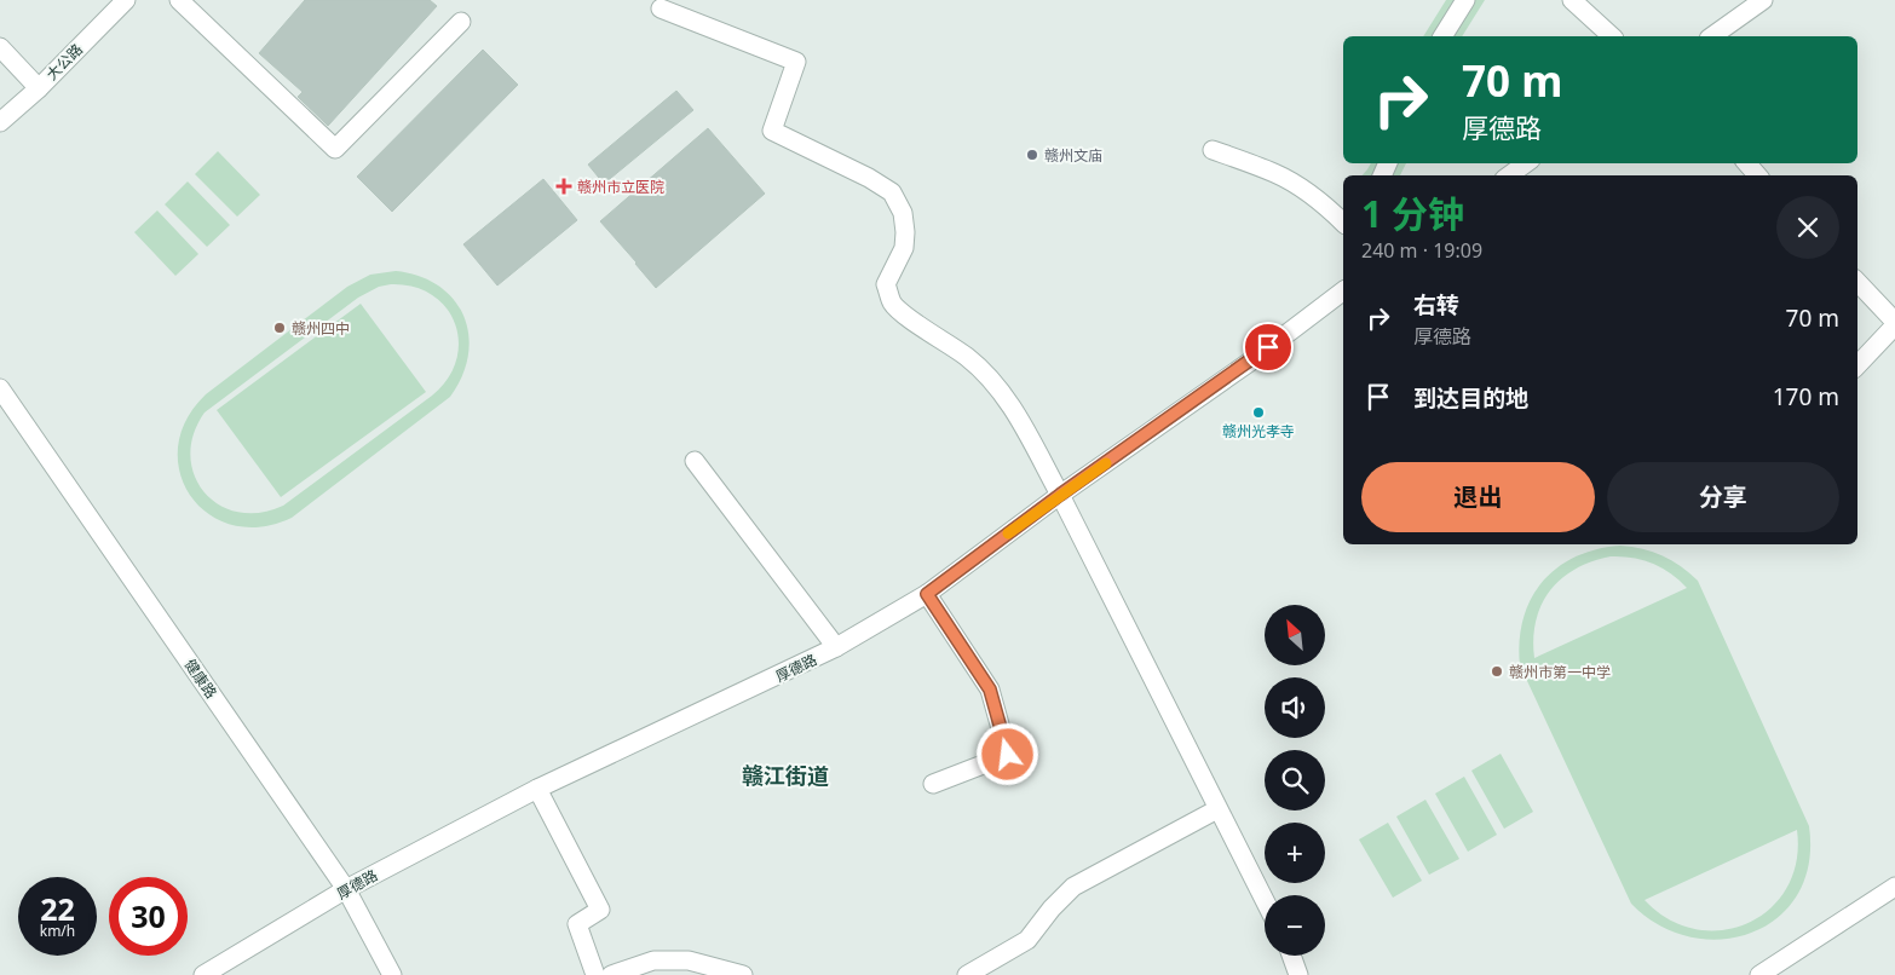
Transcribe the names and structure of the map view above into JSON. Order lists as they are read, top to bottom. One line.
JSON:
{"streets":{"street":["大公路","厚德路","健康路"]},"crossings":[["厚德路","健康路"]],"districts":["赣江街道"],"places":{"other":["赣州文庙","赣州四中","赣州光孝寺","赣州市第一中学"],"health":["赣州市立医院"]},"north":"top left","page":{"turn":["70 m","厚德路"],"heading":["1 分钟","240 m · 19:09"],"list":[{"name":"右转","note":"厚德路","value":"70 m"},{"name":"到达目的地","value":"170 m"}],"buttons":["退出","分享"],"map_buttons":["+","−"],"speed":"22 km/h","limit":"30"}}
